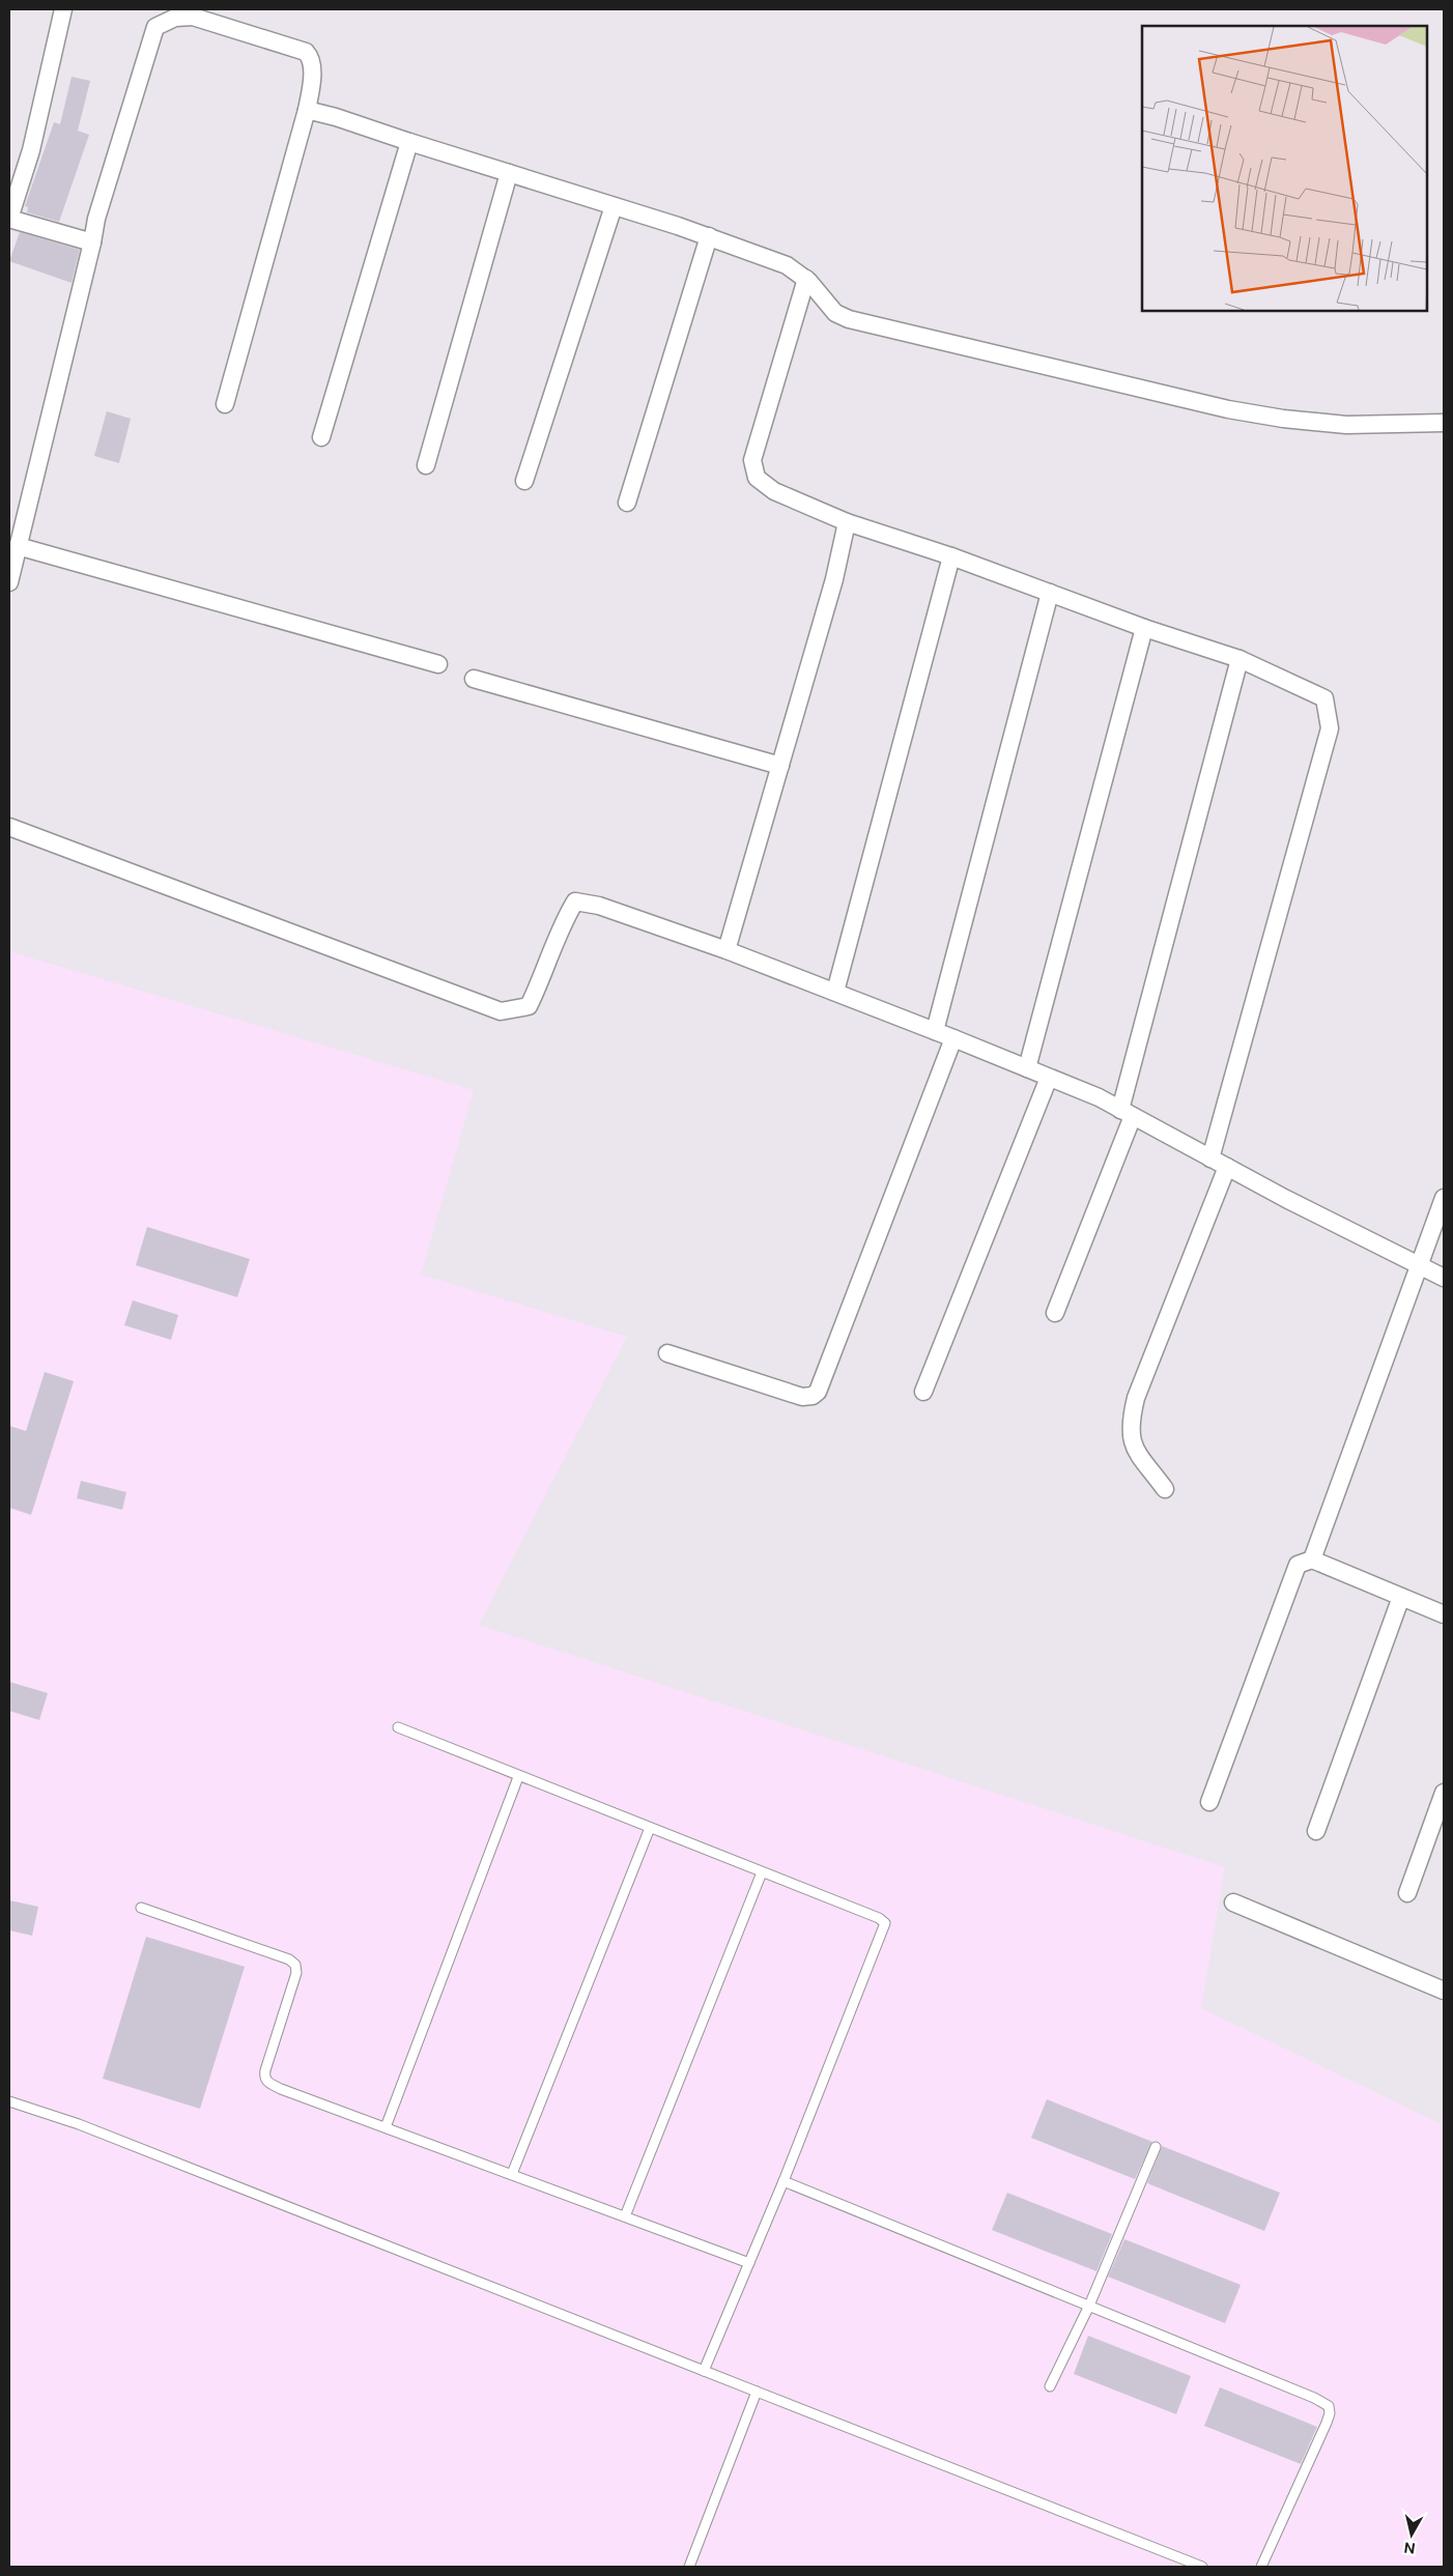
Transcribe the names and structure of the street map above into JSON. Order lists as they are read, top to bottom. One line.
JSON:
{"north":"bottom"}
